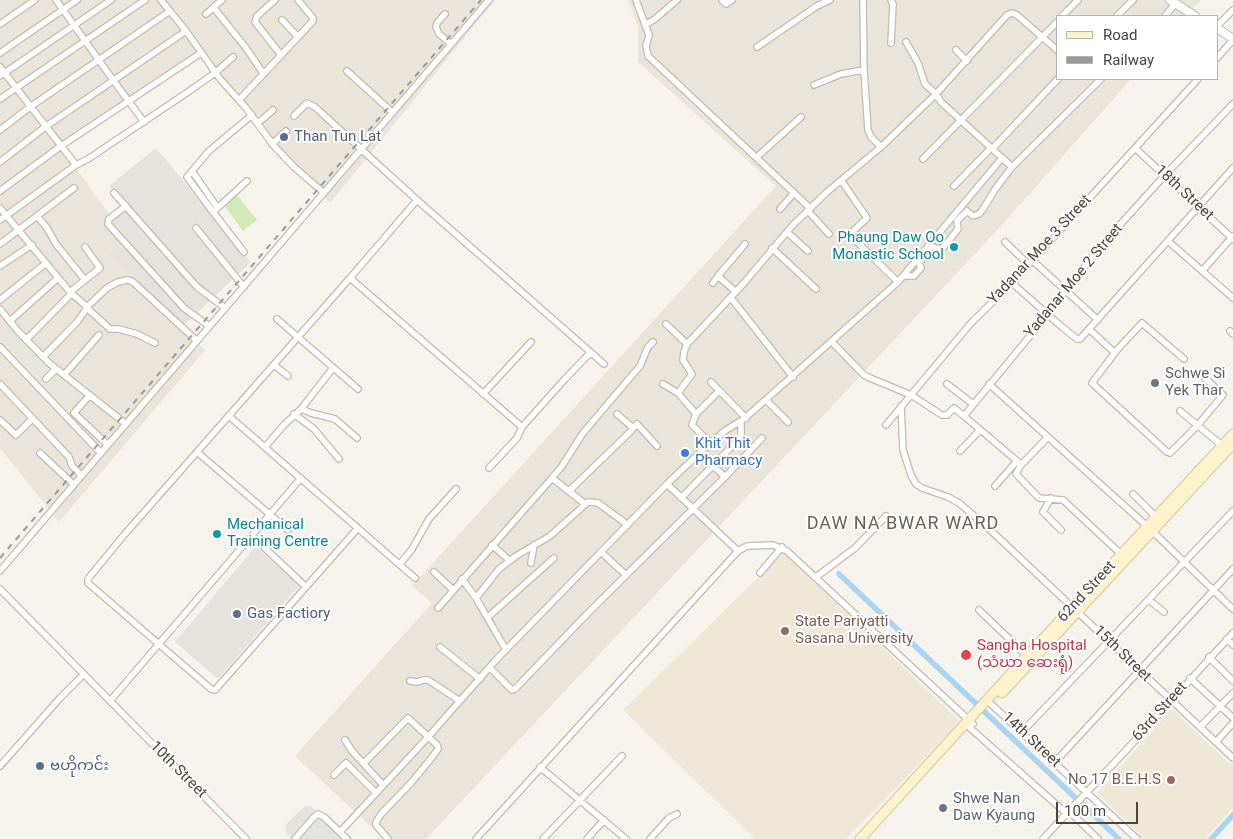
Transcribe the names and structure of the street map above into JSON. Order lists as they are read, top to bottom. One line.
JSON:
{"streets":{"main road":["62nd Street"],"street":["18th Street","Yadanar Moe 3 Street","Yadanar Moe 2 Street","15th Street","63rd Street","14th Street","10th Street"]},"crossings":[["18th Street","Yadanar Moe 3 Street"],["18th Street","Yadanar Moe 2 Street"],["62nd Street","15th Street"],["62nd Street","14th Street"],["15th Street","63rd Street"],["63rd Street","14th Street"]],"districts":["DAW NA BWAR WARD"],"places":["Than Tun Lat","Phaung Daw Oo Monastic School","Schwe Si Yek Thar","Khit Thit Pharmacy","Mechanical Training Centre","Gas Factiory","State Pariyatti Sasana University","Sangha Hospital (သံဃာ ဆေးရုံ)","ဗဟိုကင်း","No 17 B.E.H.S","Shwe Nan Daw Kyaung"],"legend":["Road","Railway"],"scale_bar":"100 m"}
